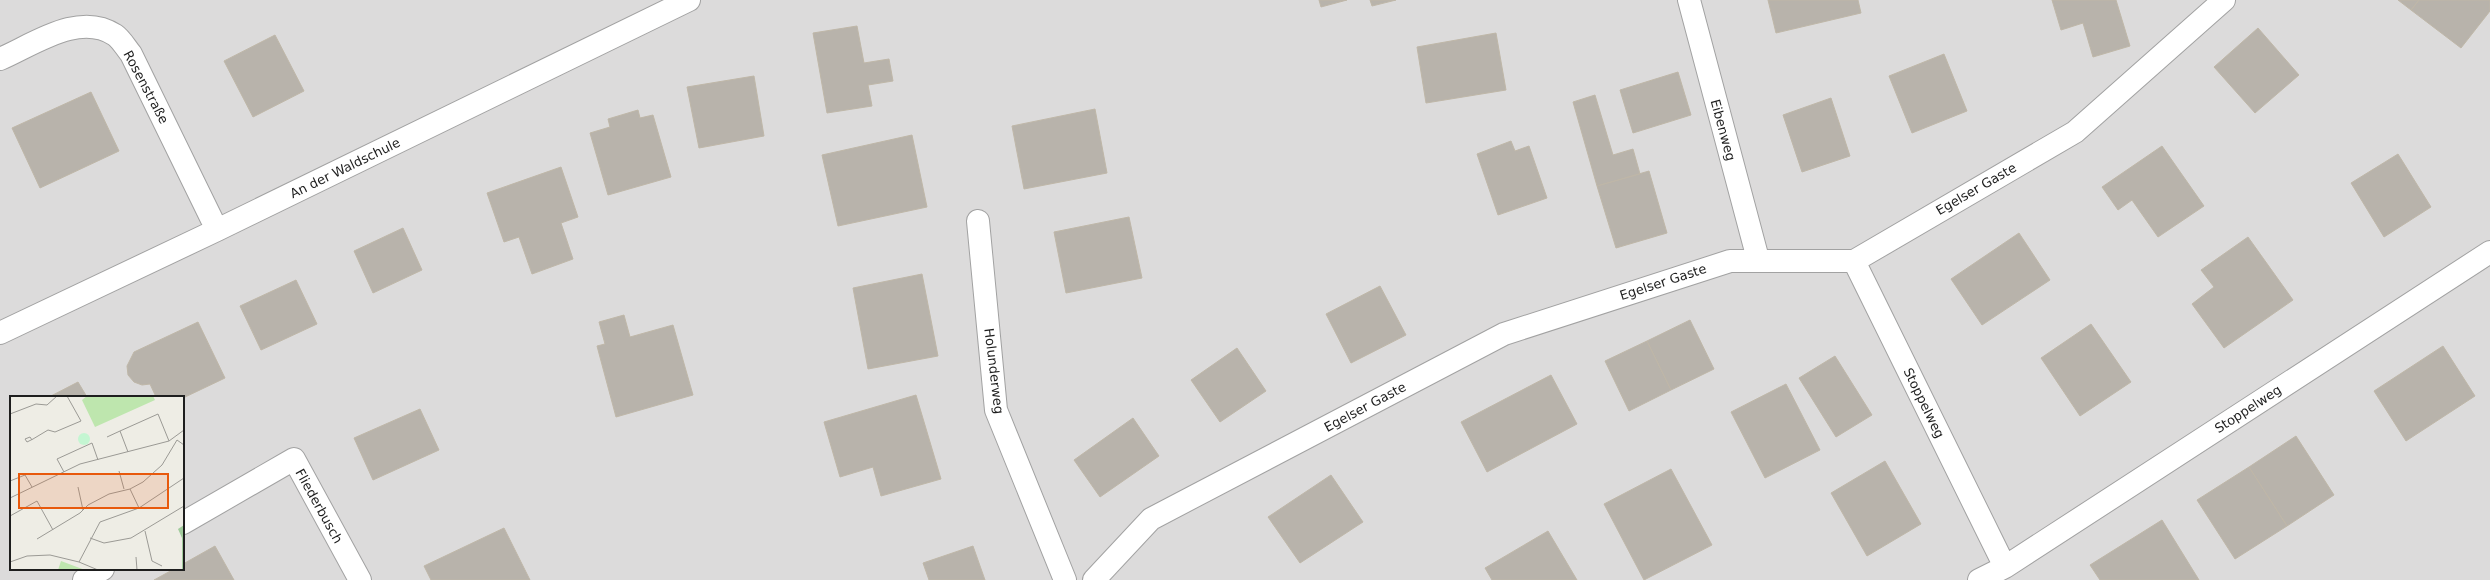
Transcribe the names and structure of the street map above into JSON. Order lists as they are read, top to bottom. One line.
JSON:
{"streets":{"street":["Rosenstraße","Eibenweg","An der Waldschule","Egelser Gaste","Holunderweg","Stoppelweg","Fliederbusch"]},"crossings":[["Rosenstraße","An der Waldschule"],["Eibenweg","Egelser Gaste"],["Egelser Gaste","Stoppelweg"]]}
